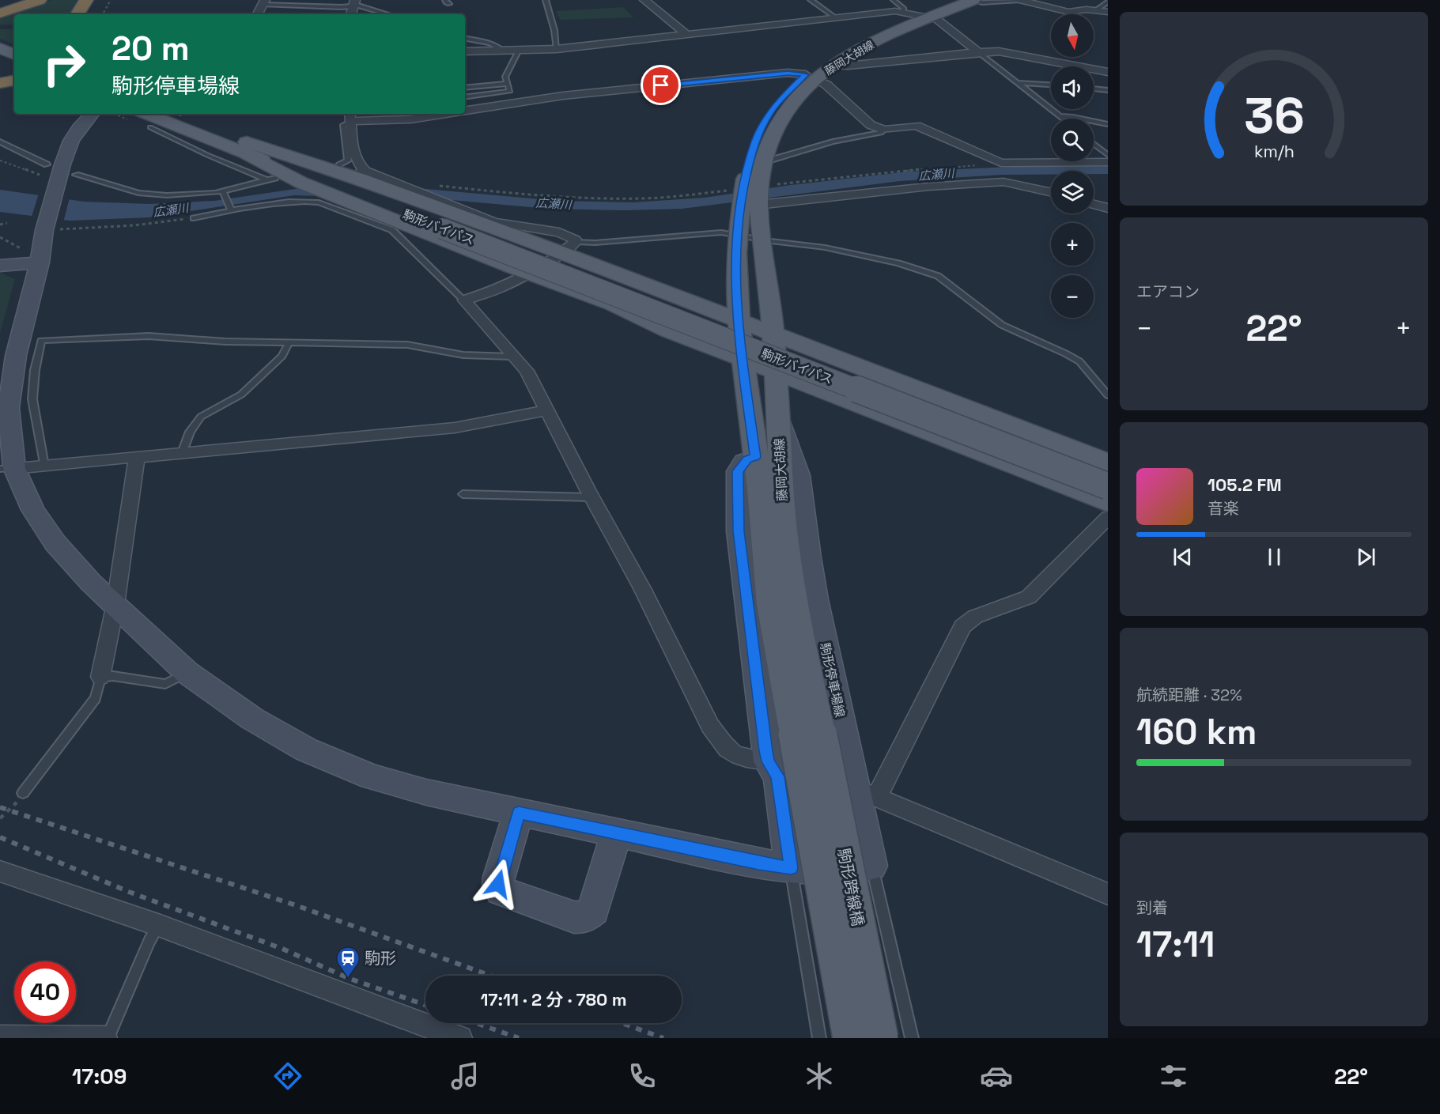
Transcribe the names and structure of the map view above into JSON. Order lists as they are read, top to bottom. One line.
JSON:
{"streets":{"main road":["藤岡大胡線","駒形バイパス","駒形跨線橋"],"street":["駒形停車場線"]},"crossings":[["藤岡大胡線","駒形停車場線"],["藤岡大胡線","駒形跨線橋"]],"water":["広瀬川"],"places":{"station":["駒形"]},"north":"bottom","page":{"map_buttons":["+","−"],"turn":["20 m","駒形停車場線"],"tile":["エアコン",["航続距離 · 32%","160 km"],["到着","17:11"]],"heat":["−","22°","+"],"song":["105.2 FM","音楽"],"limit":"40","trip":"17:11 · 2 分 · 780 m","tabs":["17:09","22°"],"gauge":["36","km/h"]}}
